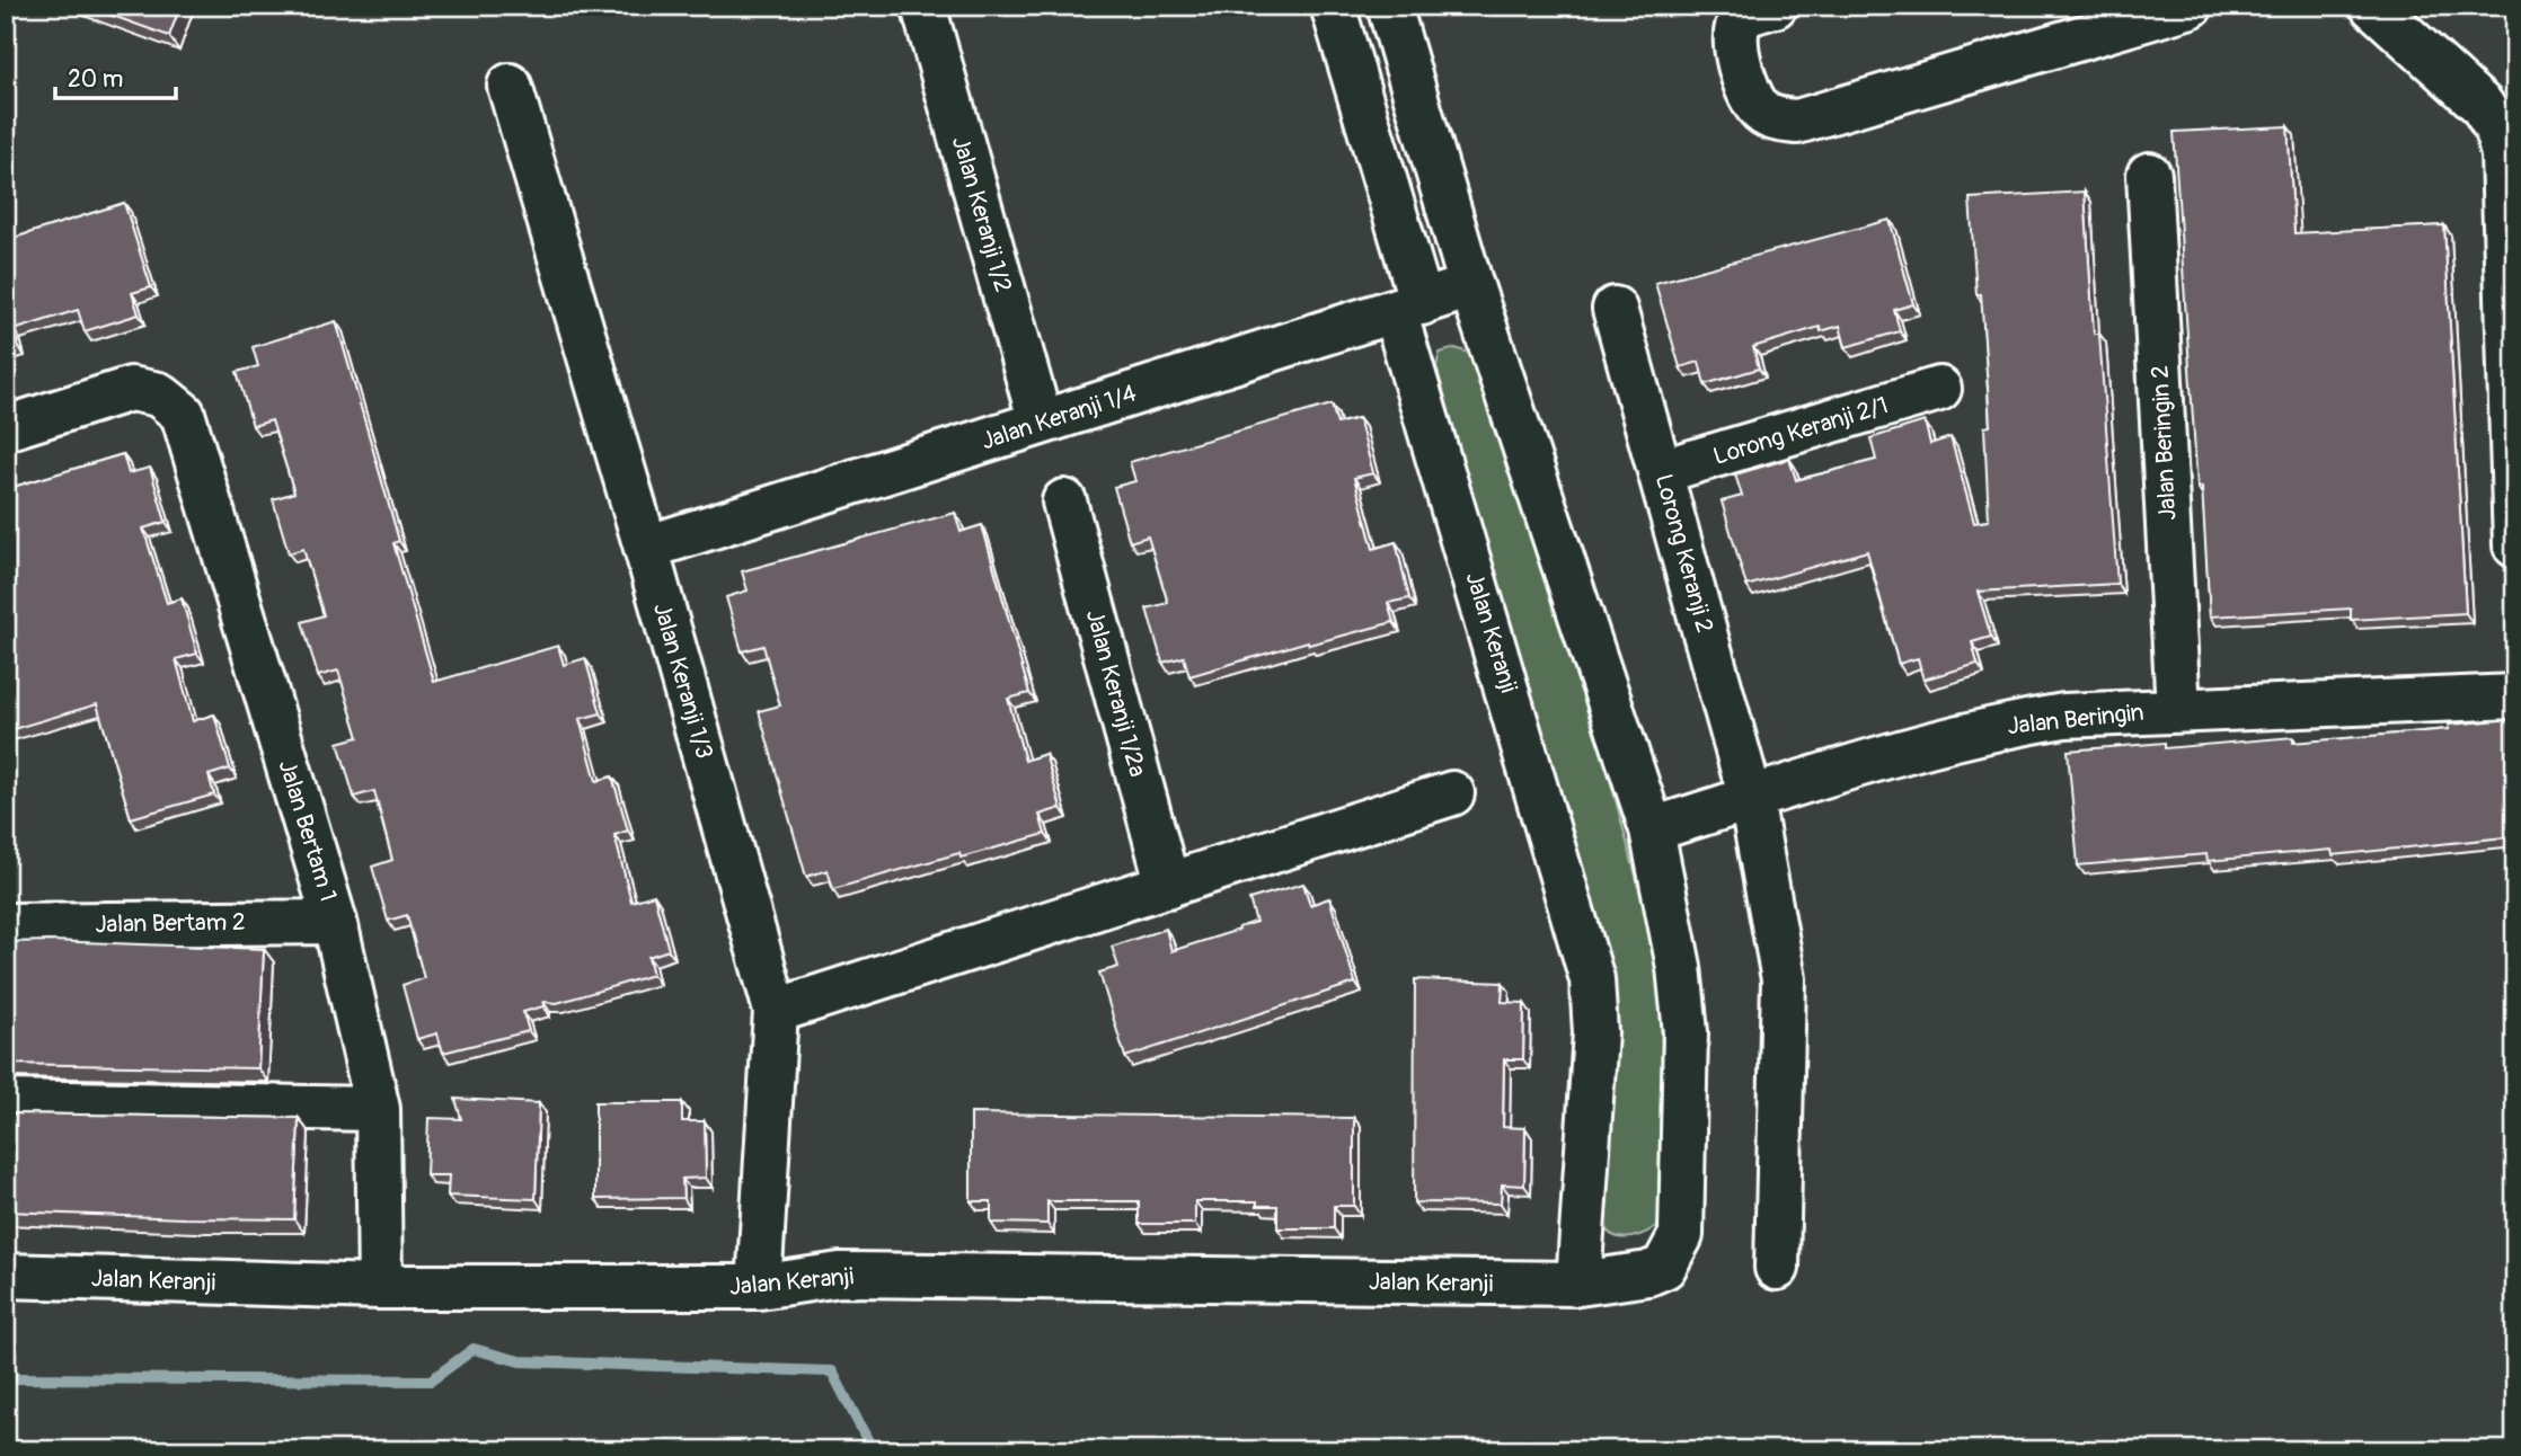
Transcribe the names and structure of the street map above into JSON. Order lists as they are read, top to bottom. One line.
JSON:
{"streets":{"street":["Jalan Keranji 1/2","Jalan Keranji 1/4","Lorong Keranji 2/1","Jalan Beringin 2","Lorong Keranji 2","Jalan Keranji","Jalan Keranji 1/3","Jalan Keranji 1/2a","Jalan Beringin","Jalan Bertam 1","Jalan Bertam 2"]},"crossings":[["Jalan Keranji 1/2","Jalan Keranji 1/4"],["Jalan Keranji 1/4","Jalan Keranji"],["Jalan Keranji 1/4","Jalan Keranji 1/3"],["Lorong Keranji 2/1","Lorong Keranji 2"],["Jalan Beringin 2","Jalan Beringin"],["Lorong Keranji 2","Jalan Beringin"],["Jalan Keranji","Jalan Keranji 1/3"],["Jalan Keranji","Jalan Beringin"],["Jalan Keranji","Jalan Bertam 1"],["Jalan Bertam 1","Jalan Bertam 2"]],"scale_bar":"20 m"}
